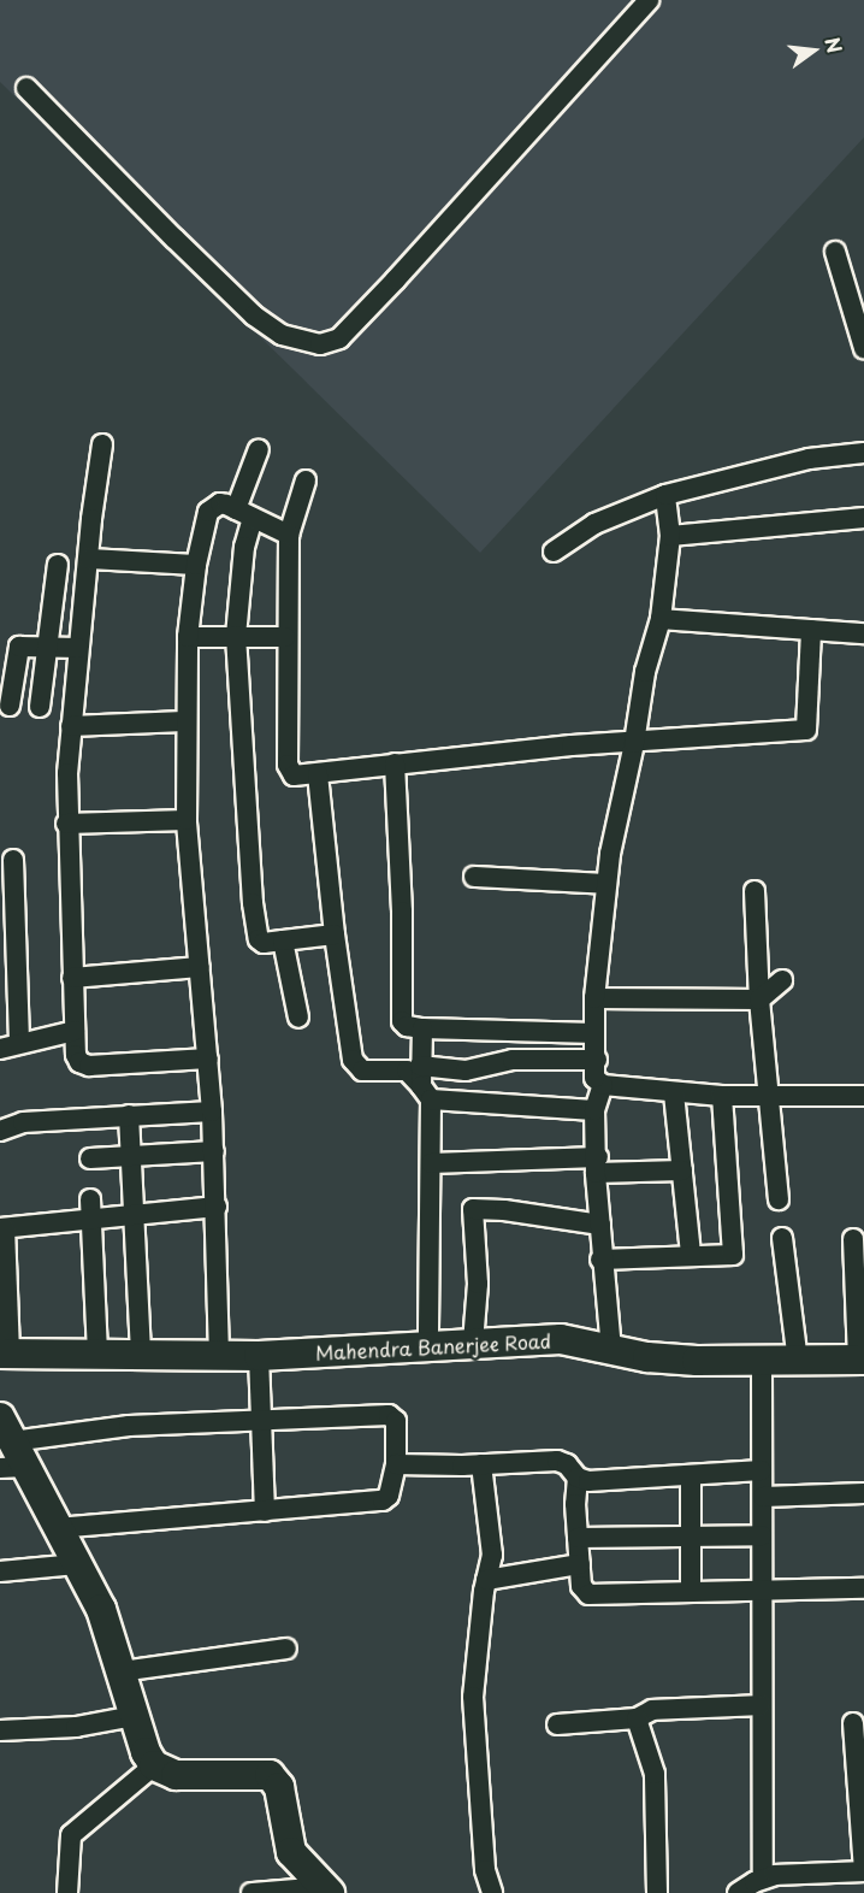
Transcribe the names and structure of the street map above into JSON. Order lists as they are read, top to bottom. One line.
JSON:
{"streets":{"street":["Mahendra Banerjee Road"]},"north":"right"}
